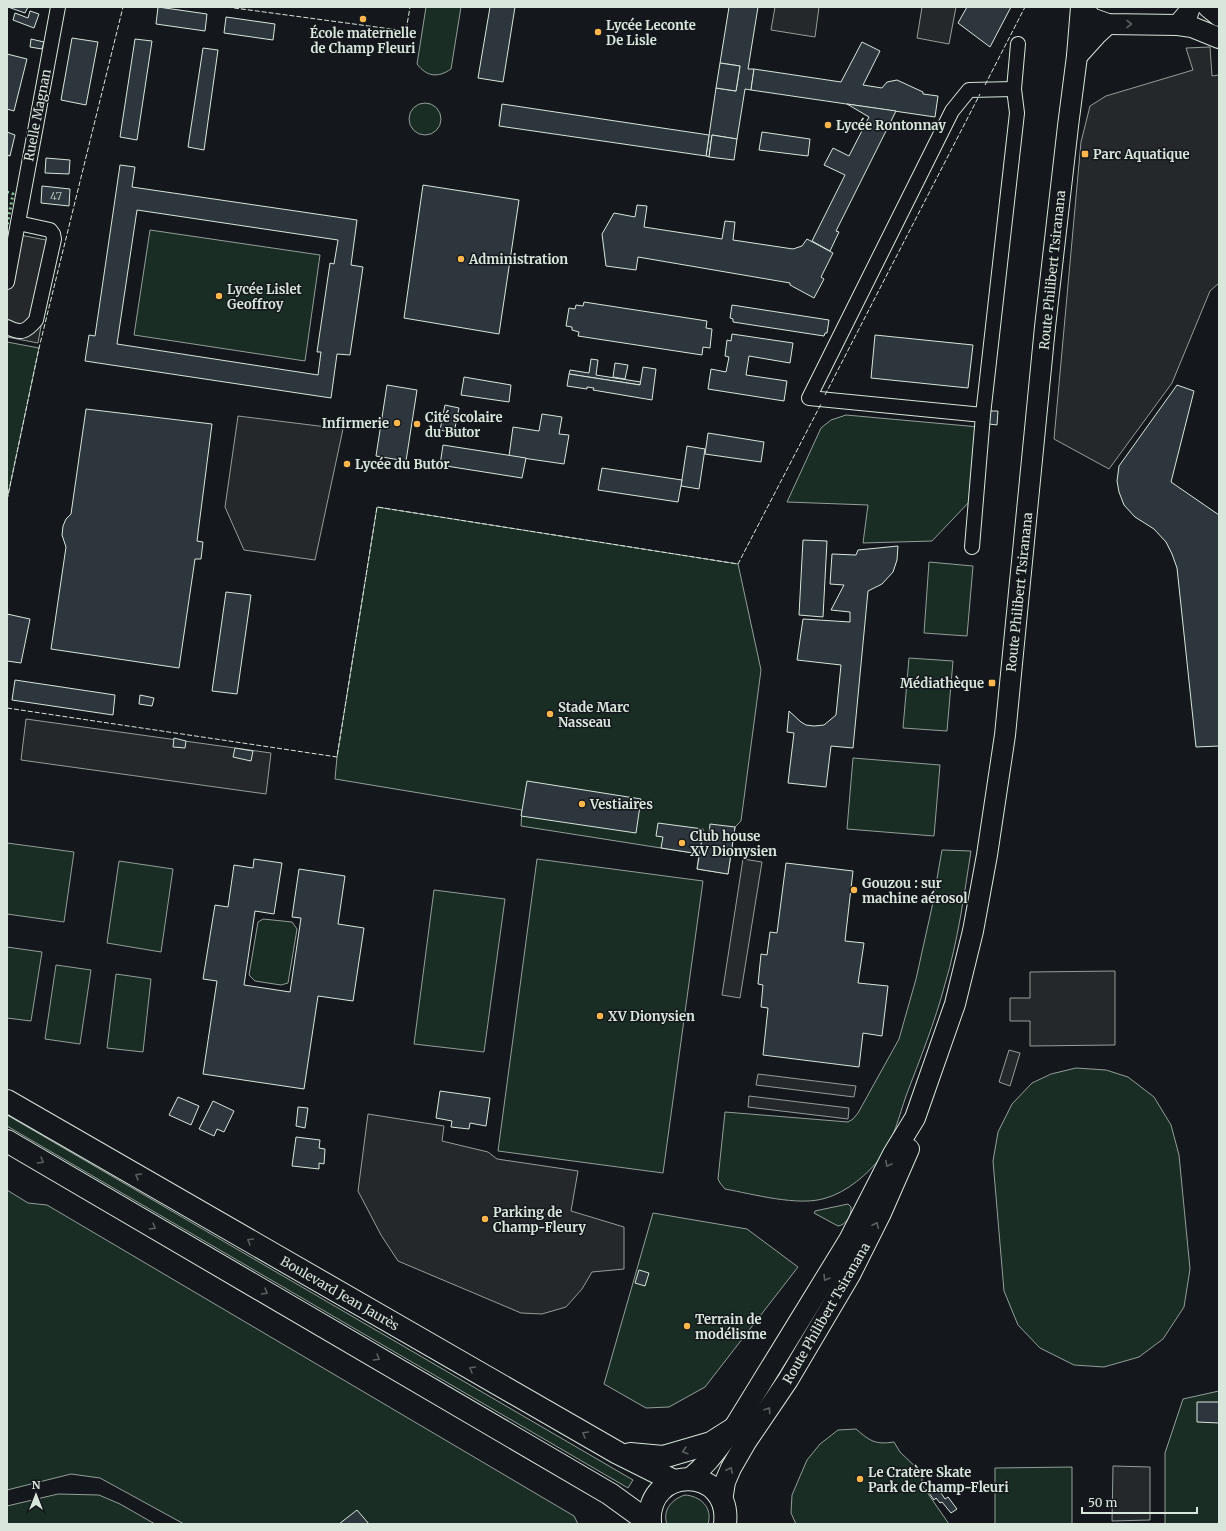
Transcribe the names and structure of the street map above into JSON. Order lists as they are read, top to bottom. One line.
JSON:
{"streets":{"main road":["Route Philibert Tsiranana","Boulevard Jean Jaurès"],"street":["Ruelle Magnan"]},"crossings":[["Route Philibert Tsiranana","Boulevard Jean Jaurès"]],"places":{"other":["École maternelle de Champ Fleuri","Lycée Leconte De Lisle","Lycée Rontonnay","Administration","Lycée Lislet Geoffroy","Infirmerie","Cité scolaire du Butor","Lycée du Butor","Stade Marc Nasseau","Vestiaires","Club house XV Dionysien","Gouzou : sur machine aérosol","XV Dionysien","Parking de Champ-Fleury","Terrain de modélisme","Le Cratère Skate Park de Champ-Fleuri"],"transit":["Parc Aquatique","Médiathèque"]},"house_numbers":["47"],"scale_bar":"50 m","north":"top"}
